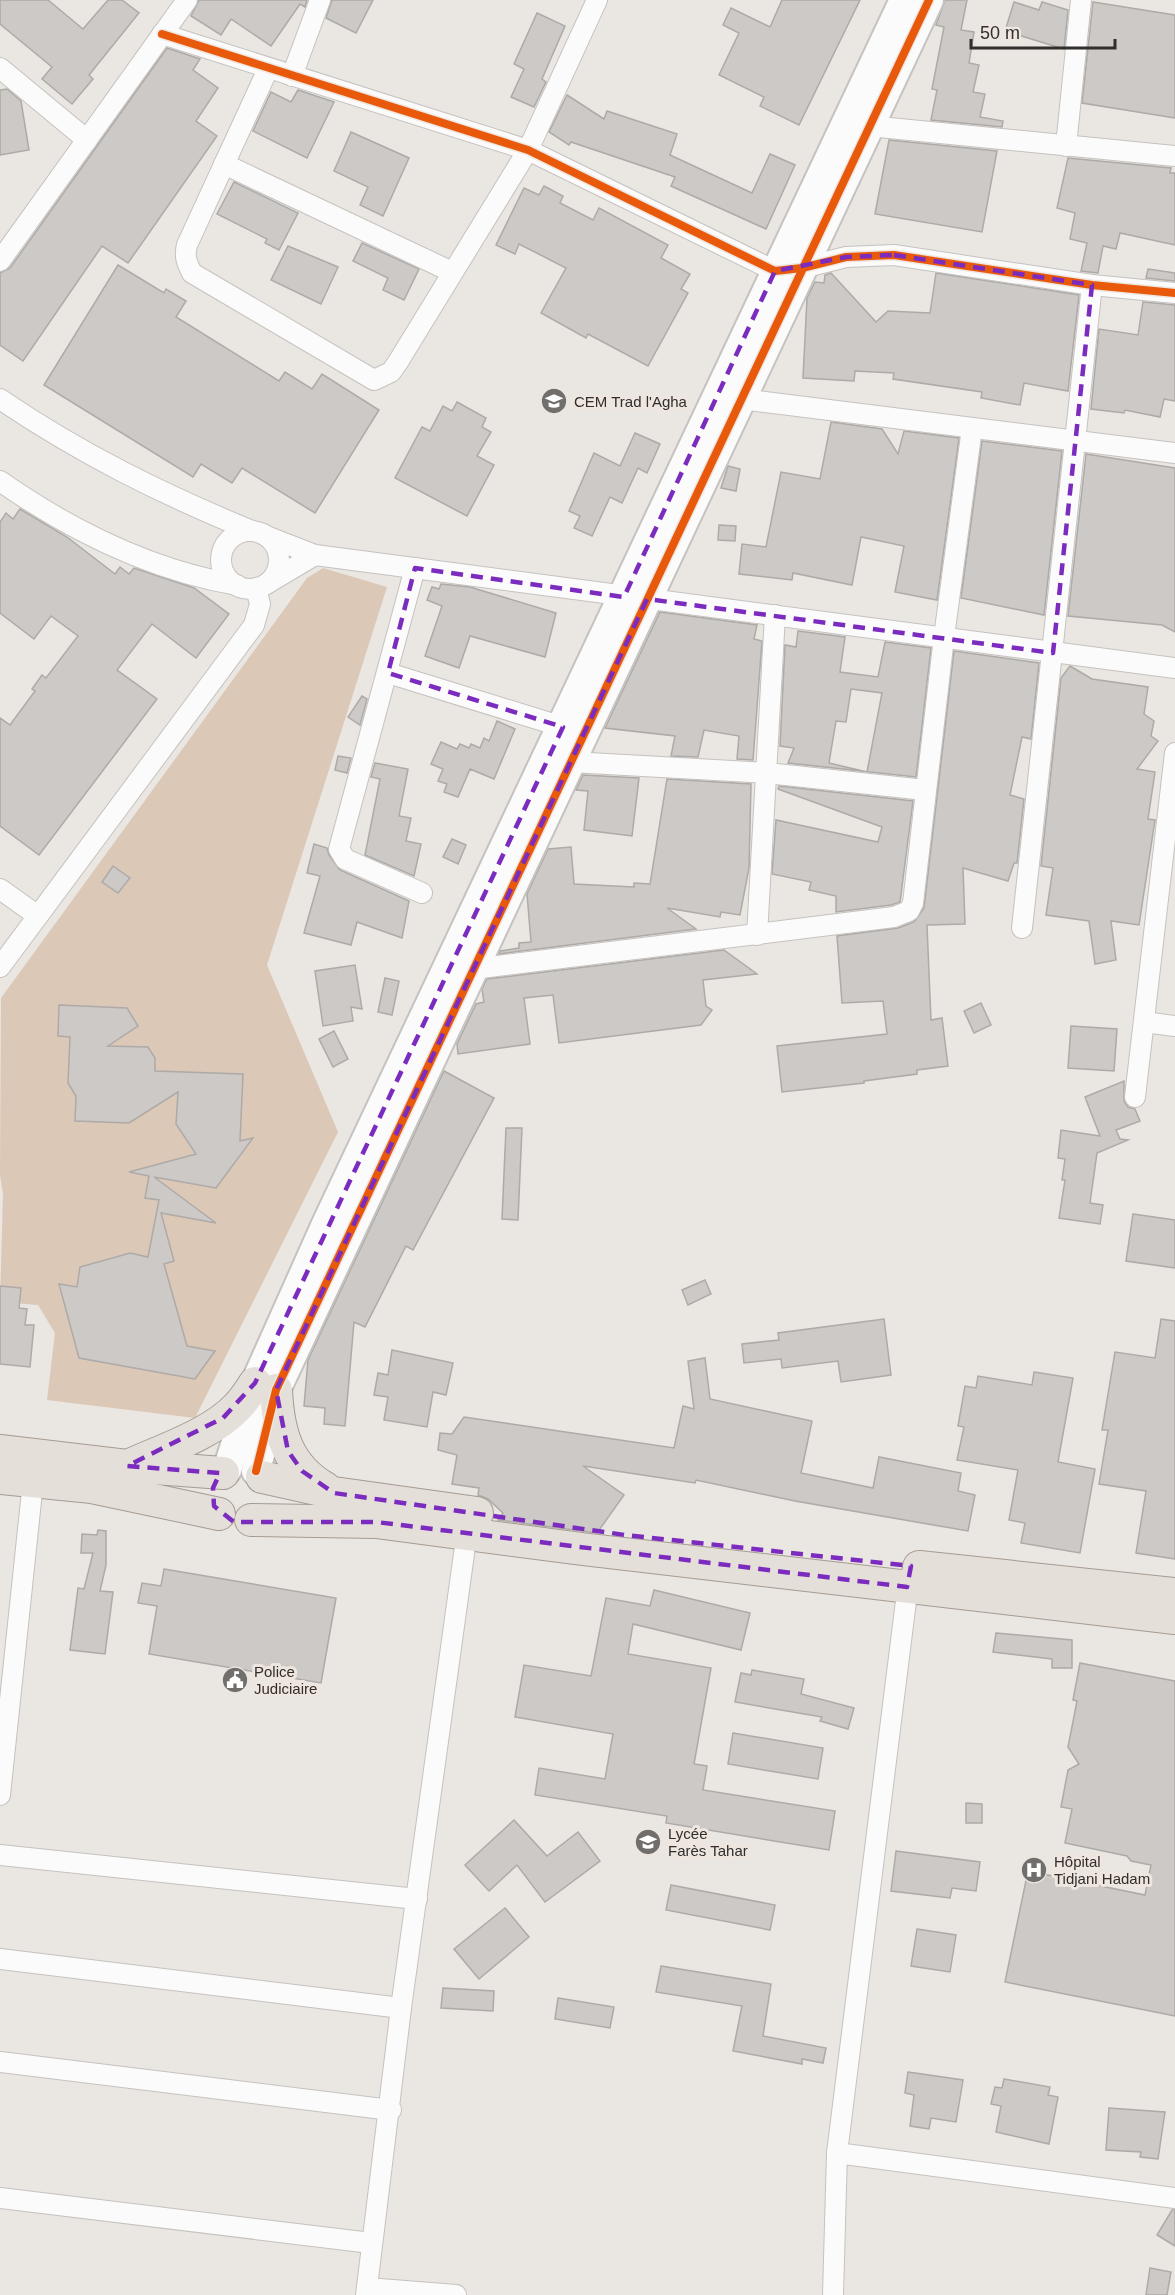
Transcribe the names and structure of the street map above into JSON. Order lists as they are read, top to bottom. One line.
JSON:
{"places":{"school or university":["CEM Trad l'Agha","Lycée Farès Tahar"],"public building":["Police Judiciaire"],"hospital":["Hôpital Tidjani Hadam"]},"scale_bar":"50 m"}
